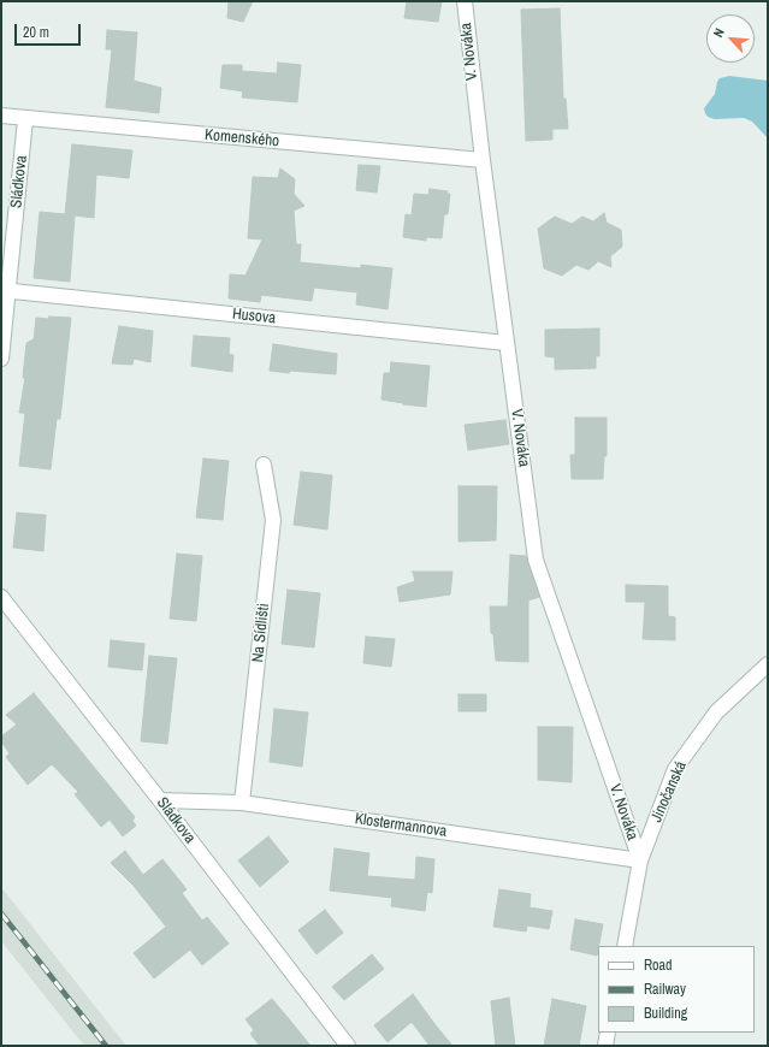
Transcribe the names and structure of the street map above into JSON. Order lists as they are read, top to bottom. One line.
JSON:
{"streets":{"street":["V. Nováka","Komenského","Sládkova","Husova","Na Sídlišti","Jinočanská","Klostermannova"]},"crossings":[["V. Nováka","Komenského"],["V. Nováka","Husova"],["V. Nováka","Jinočanská"],["V. Nováka","Klostermannova"],["Komenského","Sládkova"],["Sládkova","Husova"],["Sládkova","Klostermannova"],["Na Sídlišti","Klostermannova"],["Jinočanská","Klostermannova"]],"legend":["Road","Railway","Building"],"scale_bar":"20 m","north":"top left"}
